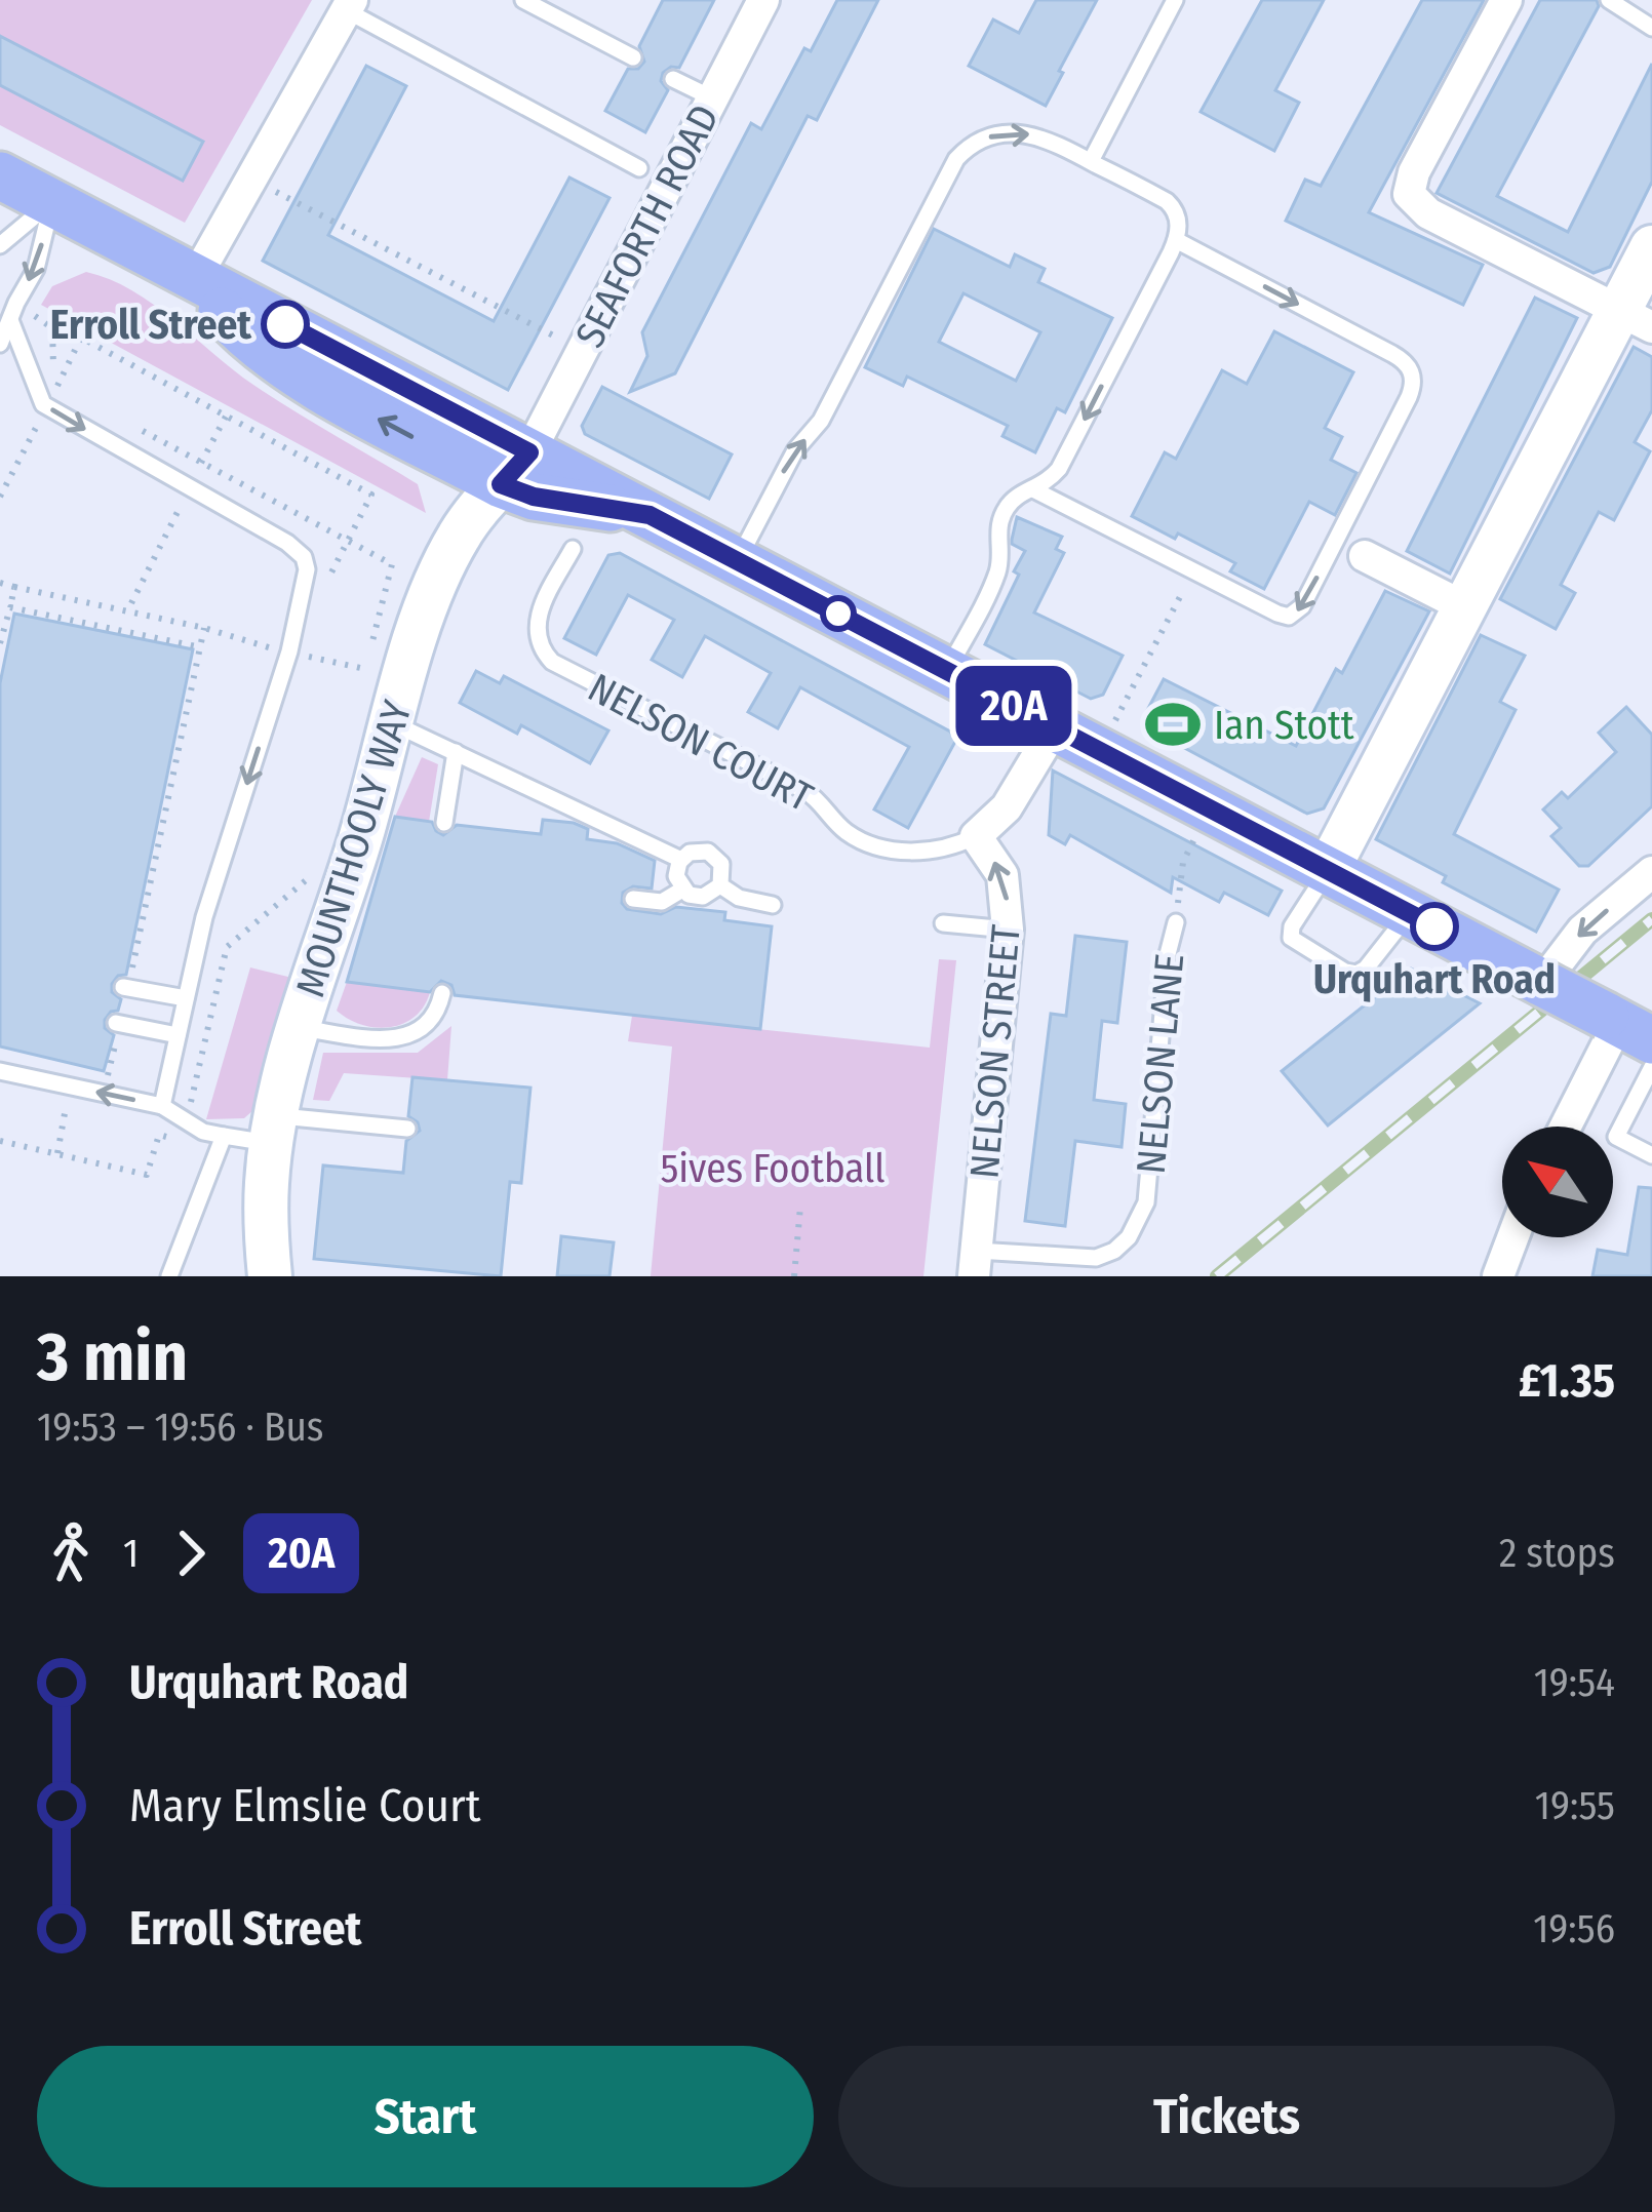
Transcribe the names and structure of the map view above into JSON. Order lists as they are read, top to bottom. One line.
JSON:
{"streets":{"main road":["MOUNTHOOLY WAY"],"street":["SEAFORTH ROAD","NELSON STREET"],"lane":["NELSON COURT","NELSON LANE"]},"crossings":[["SEAFORTH ROAD","MOUNTHOOLY WAY"],["NELSON COURT","NELSON STREET"],["NELSON STREET","NELSON LANE"]],"parks":["5ives Football"],"places":{"other":["Erroll Street","Urquhart Road"],"sports":["Ian Stott"]},"lines":["bus line 20A"],"north":"top left","page":{"on_map":"20A","heading":["3 min","19:53 – 19:56 · Bus","£1.35"],"legs":["1","20A","2 stops"],"list":[{"name":"Urquhart Road","value":"19:54"},{"name":"Mary Elmslie Court","value":"19:55"},{"name":"Erroll Street","value":"19:56"}],"buttons":["Start","Tickets"]}}
